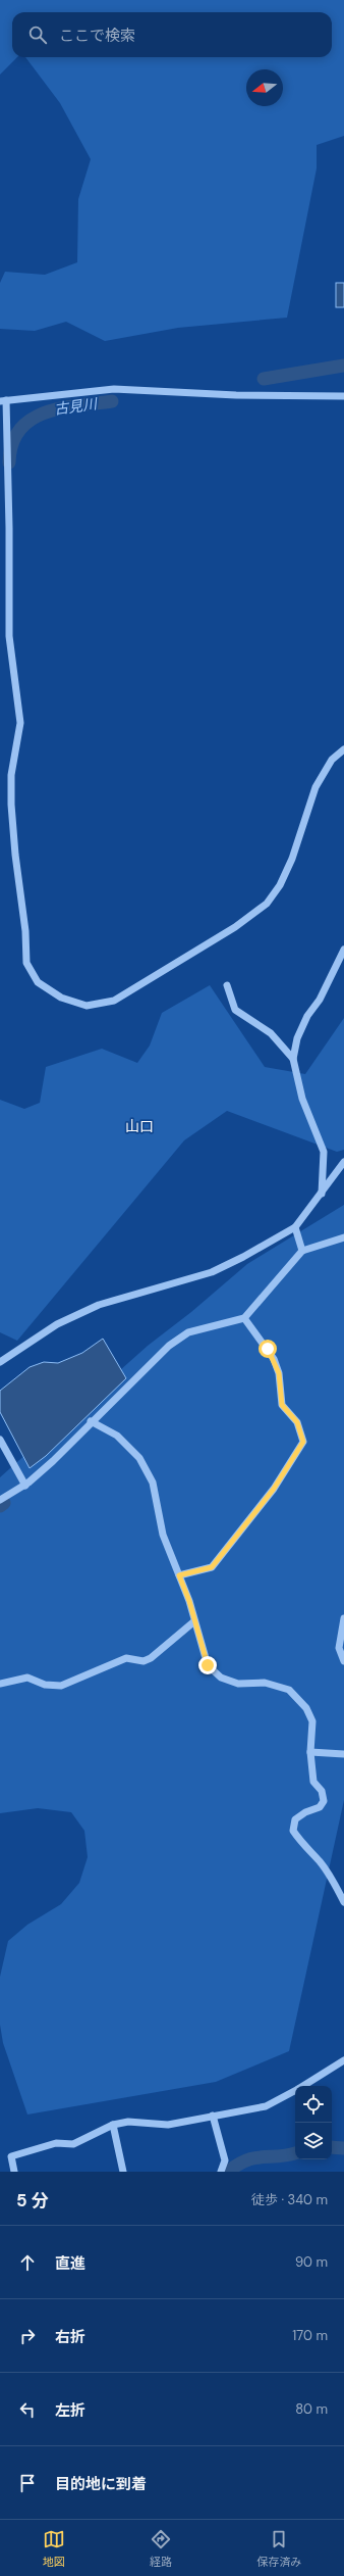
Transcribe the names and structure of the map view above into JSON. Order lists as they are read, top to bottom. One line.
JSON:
{"districts":["山口"],"water":["古見川"],"north":"left","page":{"search":"ここで検索","heading":["5 分","徒歩 · 340 m"],"list":[["直進","90 m"],["右折","170 m"],["左折","80 m"],"目的地に到着"],"nav":["地図","経路","保存済み"]}}
